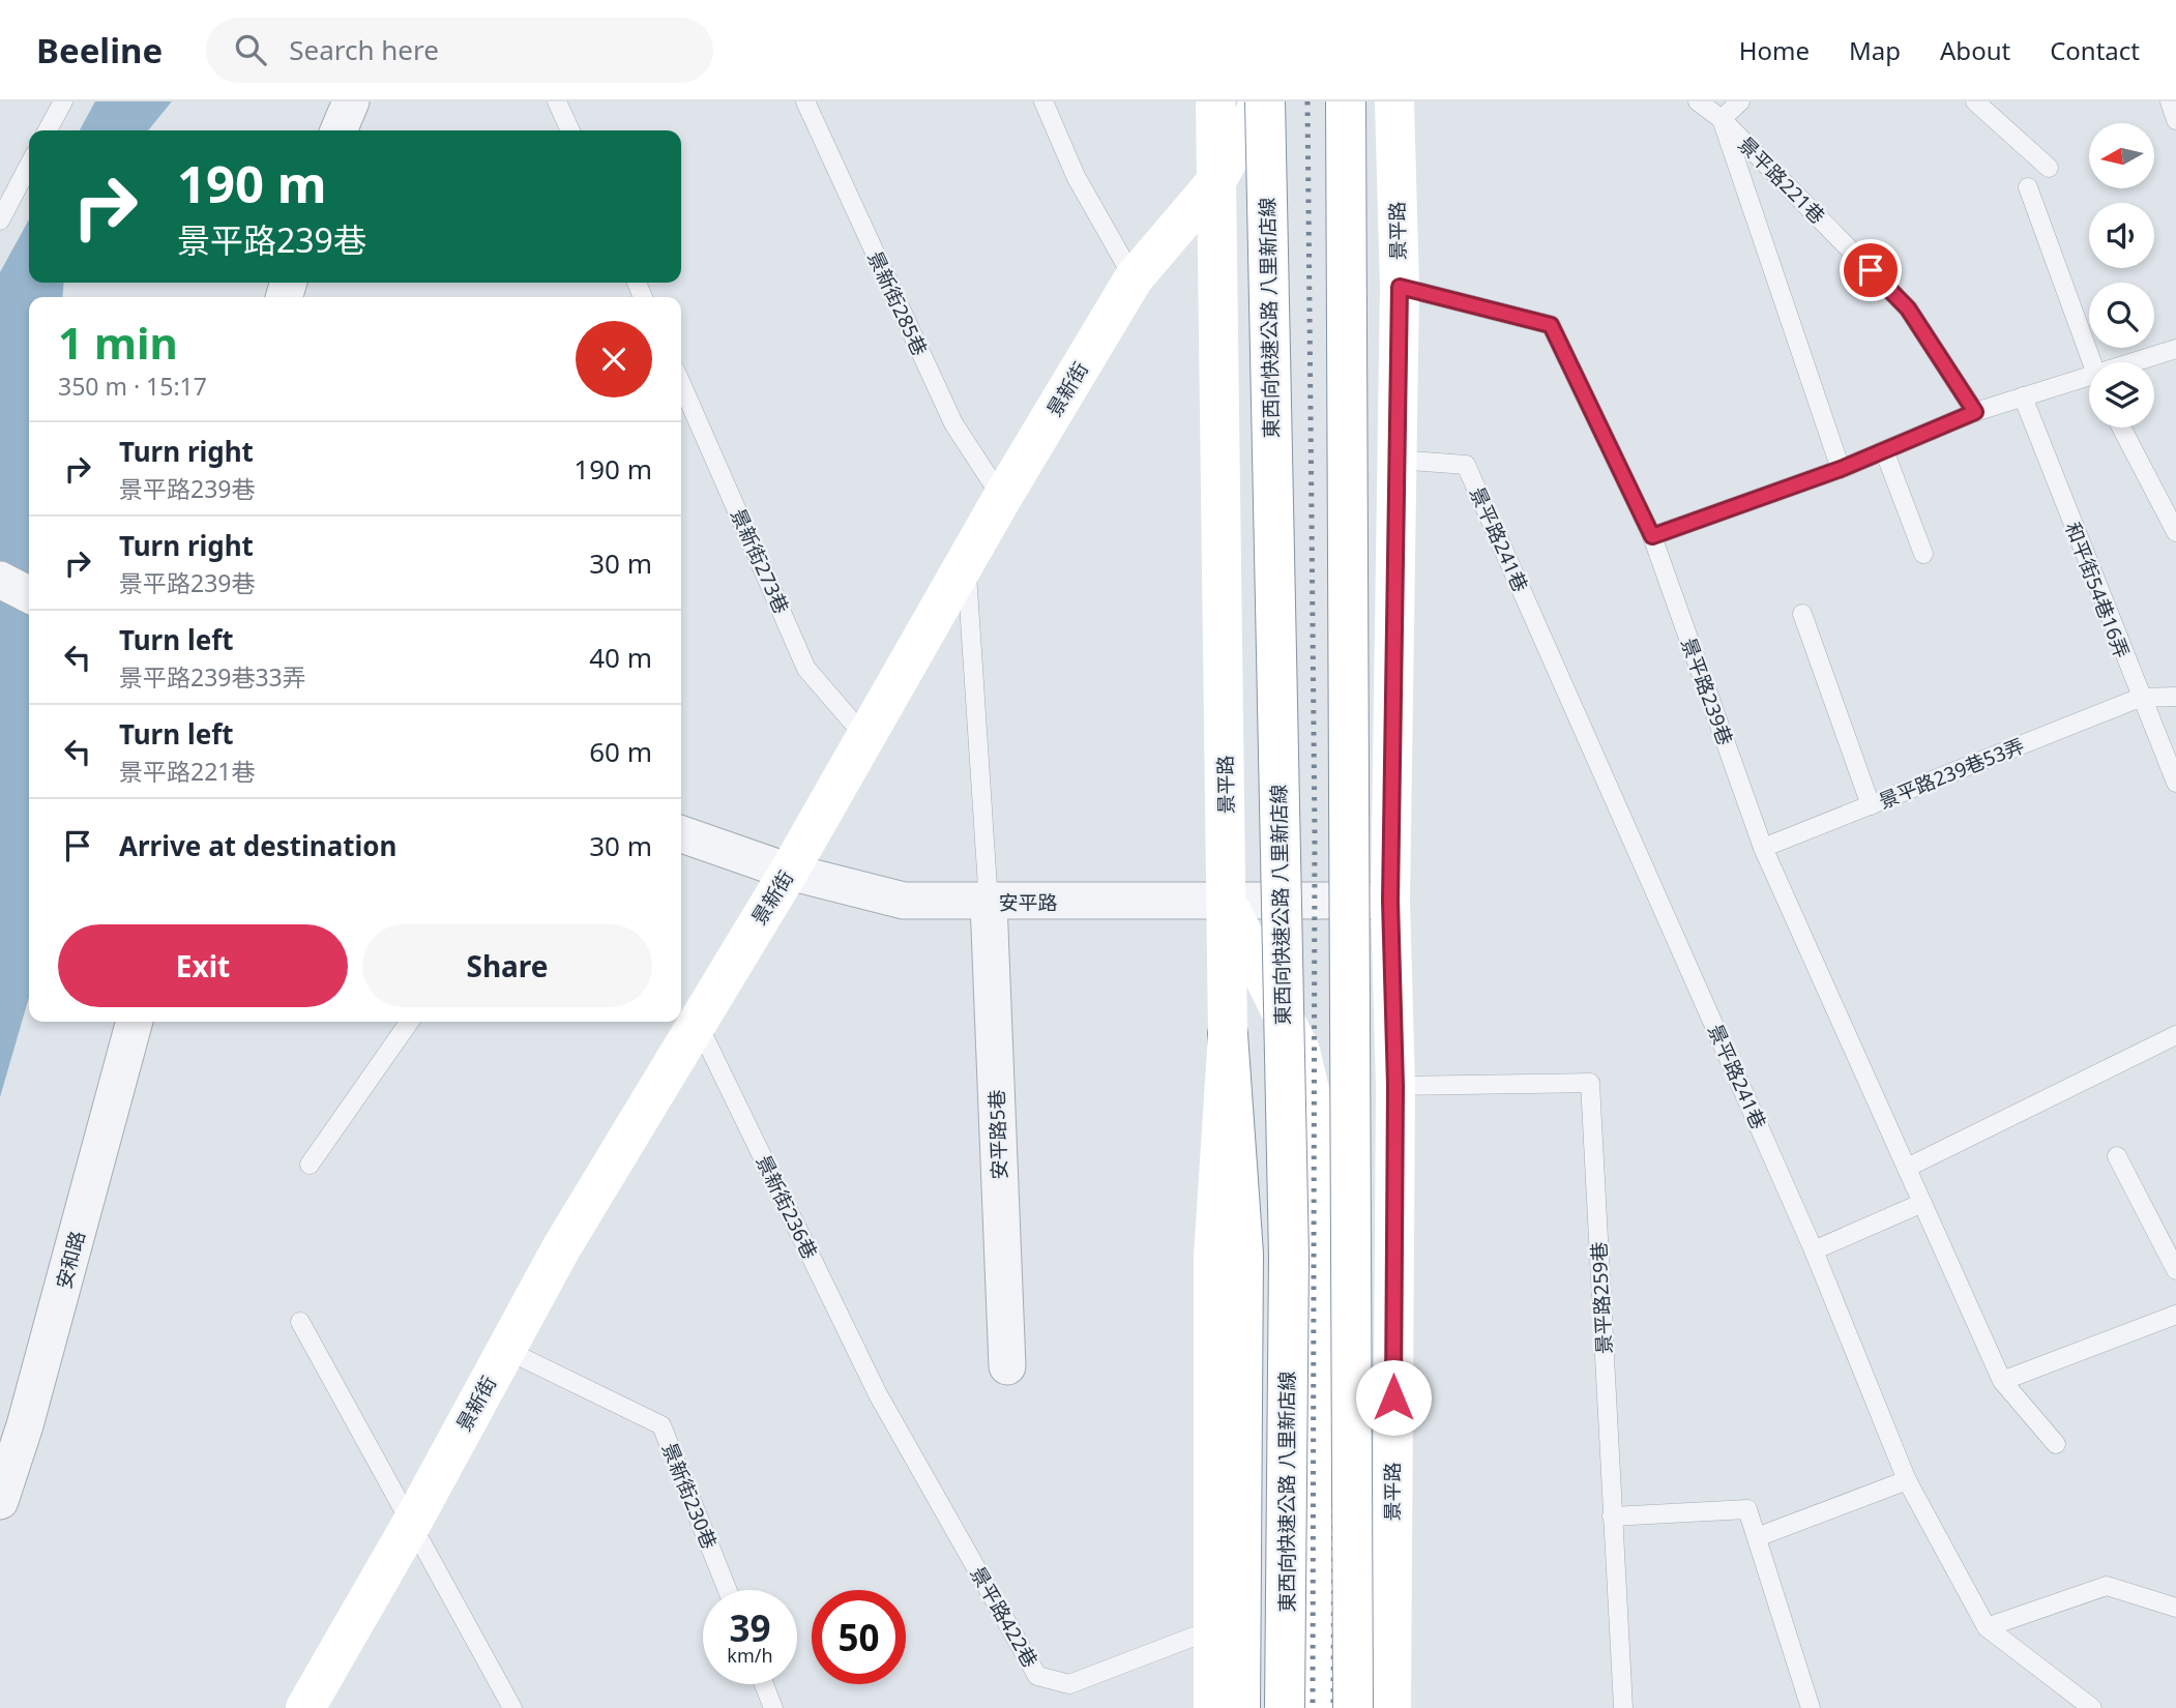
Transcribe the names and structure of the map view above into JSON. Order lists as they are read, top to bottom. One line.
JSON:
{"streets":{"main road":["景平路","東西向快速公路 八里新店線","景新街"],"street":["安平路","安平路5巷","安和路"],"lane":["景平路221巷","景新街285巷","景平路241巷","景新街273巷","和平街54巷16弄","景平路239巷","景平路239巷53弄","景新街236巷","景平路259巷","景新街230巷","景平路422巷"]},"crossings":[["景平路","景新街"],["景平路","景平路241巷"],["景平路","景平路239巷"],["景平路","安平路"],["景平路","景平路259巷"],["景平路","景平路422巷"],["景新街285巷","景新街"],["東西向快速公路 八里新店線","景新街"],["景新街","景新街273巷"],["景新街","安平路"],["景新街","景新街236巷"],["景新街","景新街230巷"],["和平街54巷16弄","景平路239巷53弄"],["景平路239巷","景平路239巷53弄"],["安平路","安平路5巷"],["景新街236巷","景平路422巷"]],"north":"left","page":{"header":"Beeline","search":"Search here","nav":["Home","Map","About","Contact"],"turn":["190 m","景平路239巷"],"heading":["1 min","350 m · 15:17"],"list":[{"name":"Turn right","note":"景平路239巷","value":"190 m"},{"name":"Turn right","note":"景平路239巷","value":"30 m"},{"name":"Turn left","note":"景平路239巷33弄","value":"40 m"},{"name":"Turn left","note":"景平路221巷","value":"60 m"},{"name":"Arrive at destination","value":"30 m"}],"buttons":["Exit","Share"],"speed":"39 km/h","limit":"50"}}
